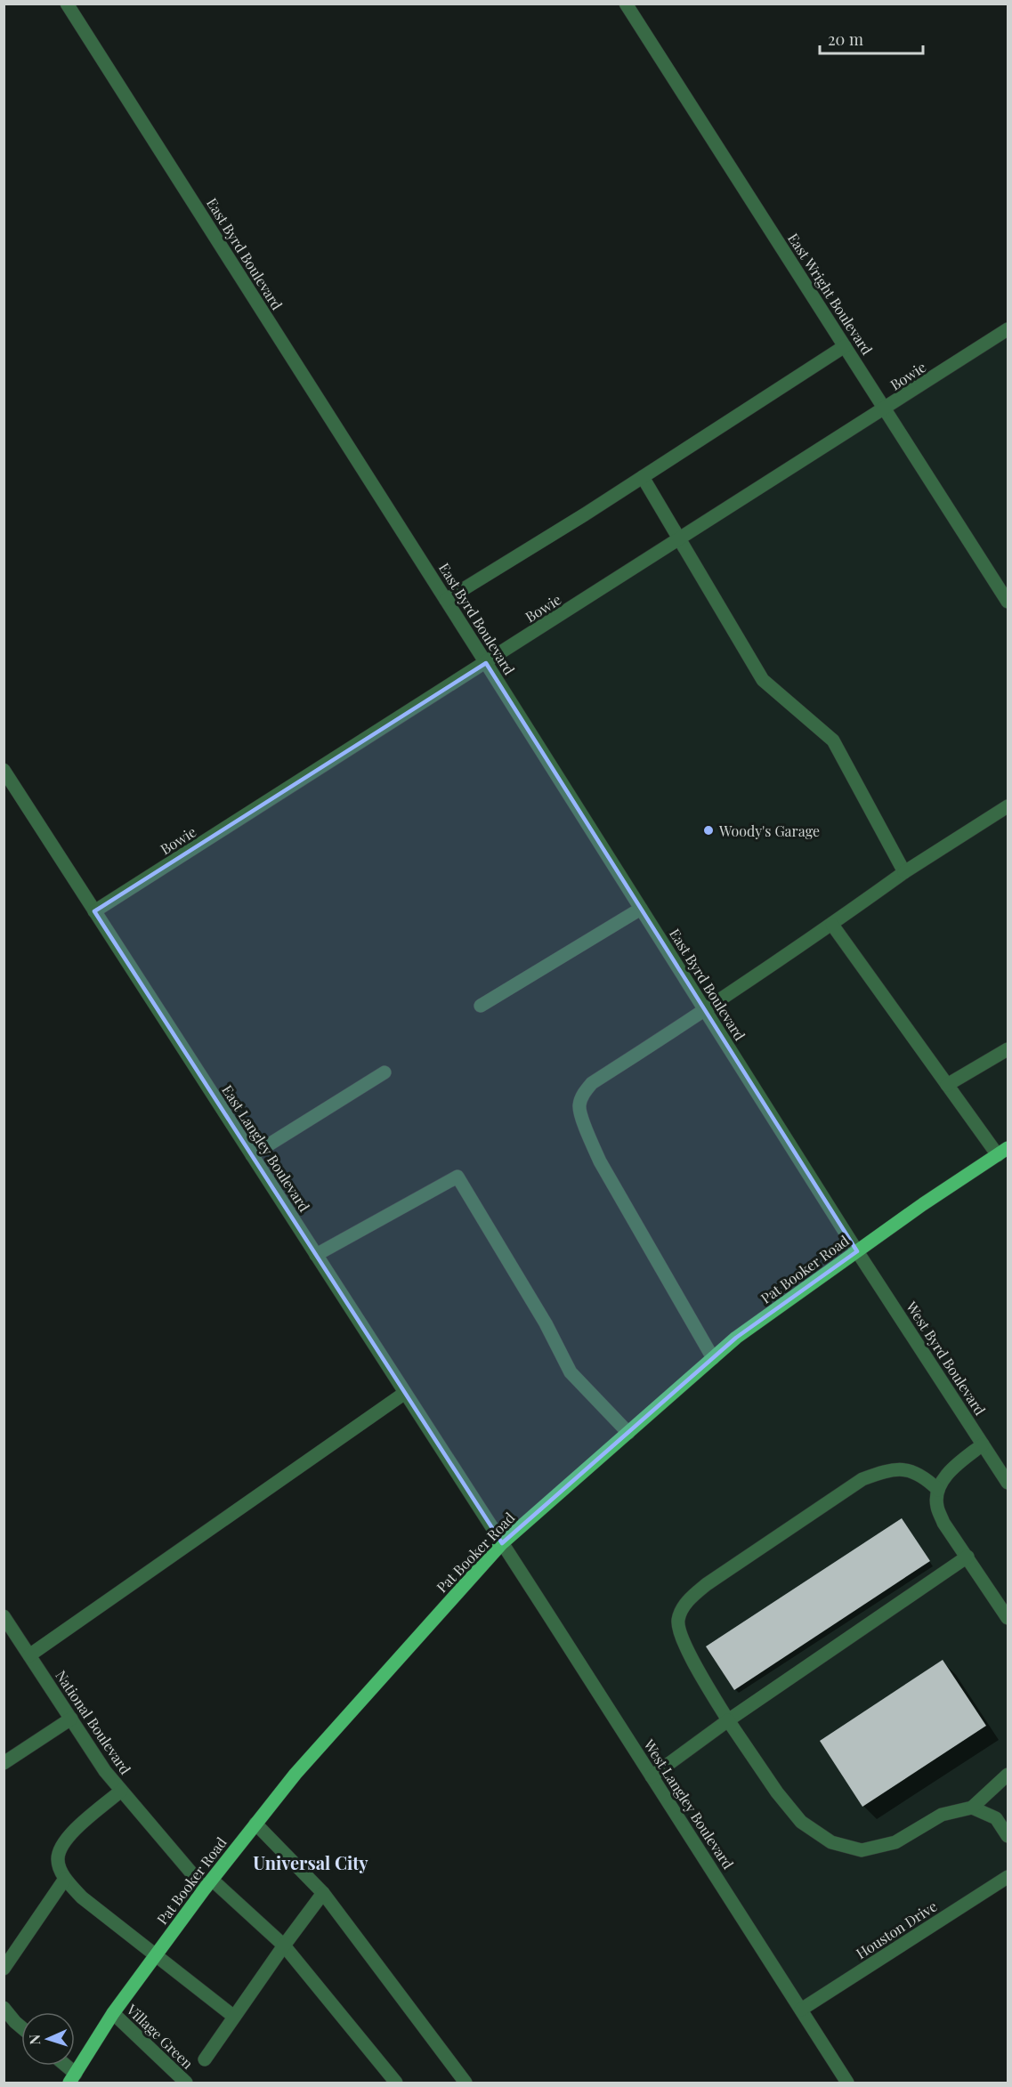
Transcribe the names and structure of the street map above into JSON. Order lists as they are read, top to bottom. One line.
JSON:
{"streets":{"main road":["Pat Booker Road"],"street":["East Byrd Boulevard","East Wright Boulevard","Bowie","East Langley Boulevard","West Byrd Boulevard","National Boulevard","West Langley Boulevard","Houston Drive","Village Green"]},"crossings":[["East Byrd Boulevard","Bowie"],["East Byrd Boulevard","Pat Booker Road"],["East Byrd Boulevard","West Byrd Boulevard"],["East Wright Boulevard","Bowie"],["Bowie","East Langley Boulevard"],["East Langley Boulevard","Pat Booker Road"],["East Langley Boulevard","West Langley Boulevard"],["Pat Booker Road","West Byrd Boulevard"],["Pat Booker Road","National Boulevard"],["Pat Booker Road","West Langley Boulevard"],["Pat Booker Road","Village Green"],["West Langley Boulevard","Houston Drive"]],"districts":["Universal City"],"places":["Woody's Garage"],"scale_bar":"20 m","north":"left"}
